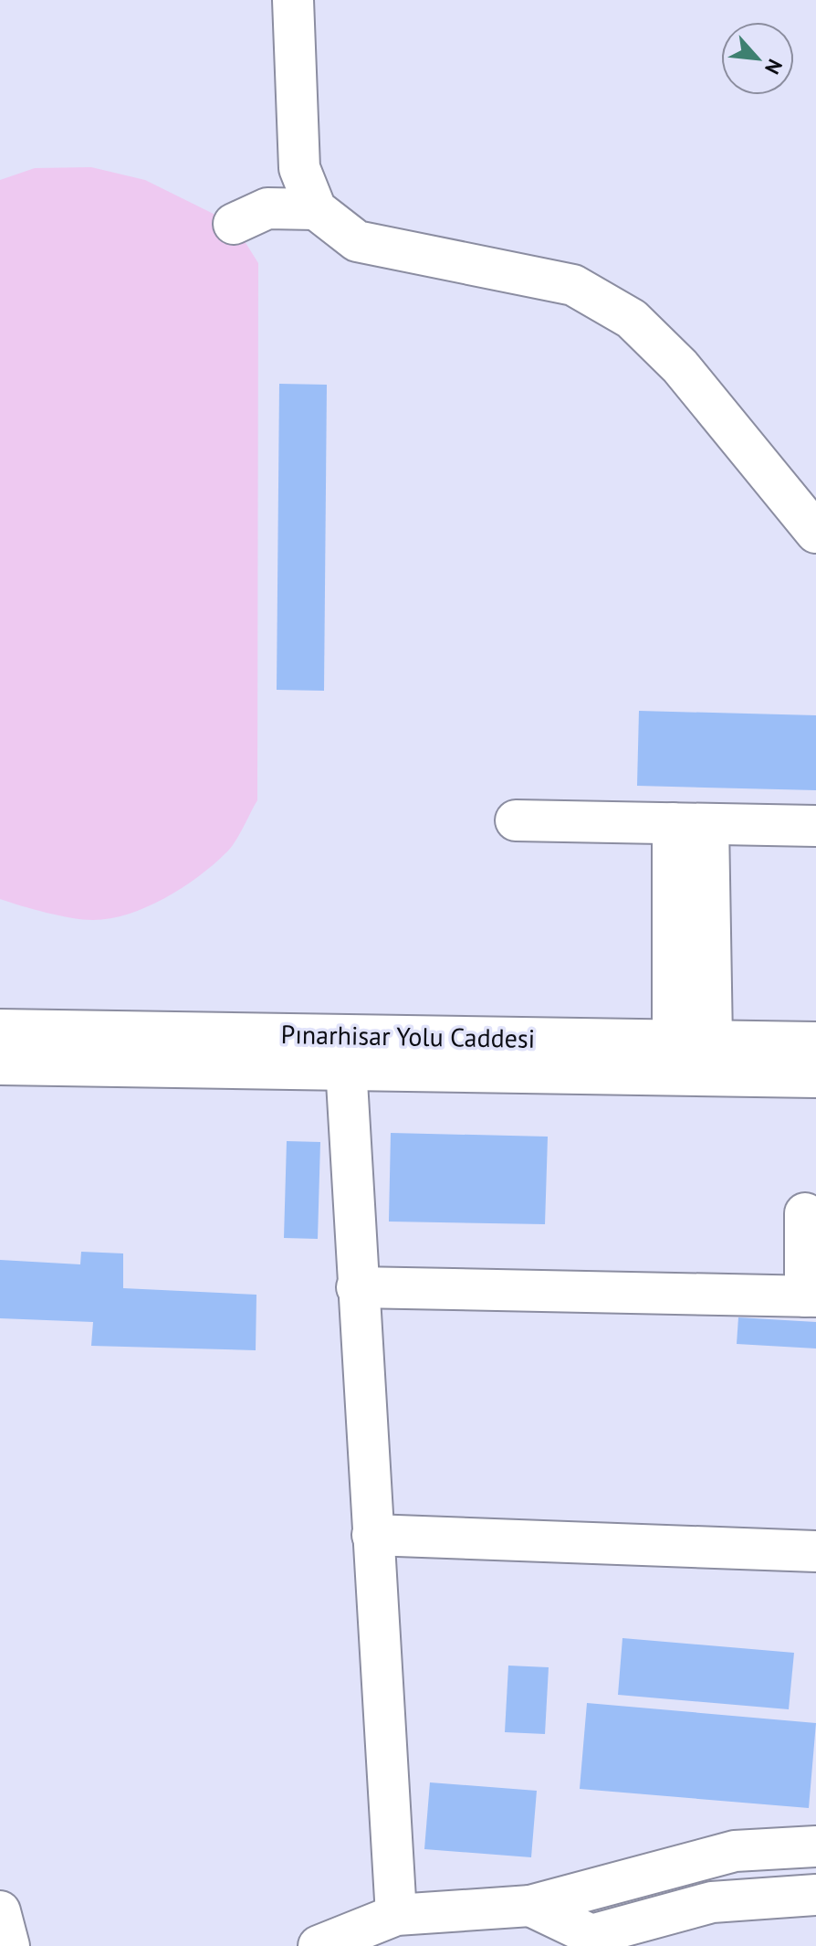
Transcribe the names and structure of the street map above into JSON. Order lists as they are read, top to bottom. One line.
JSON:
{"streets":{"main road":["Pınarhisar Yolu Caddesi"]},"north":"bottom right"}
